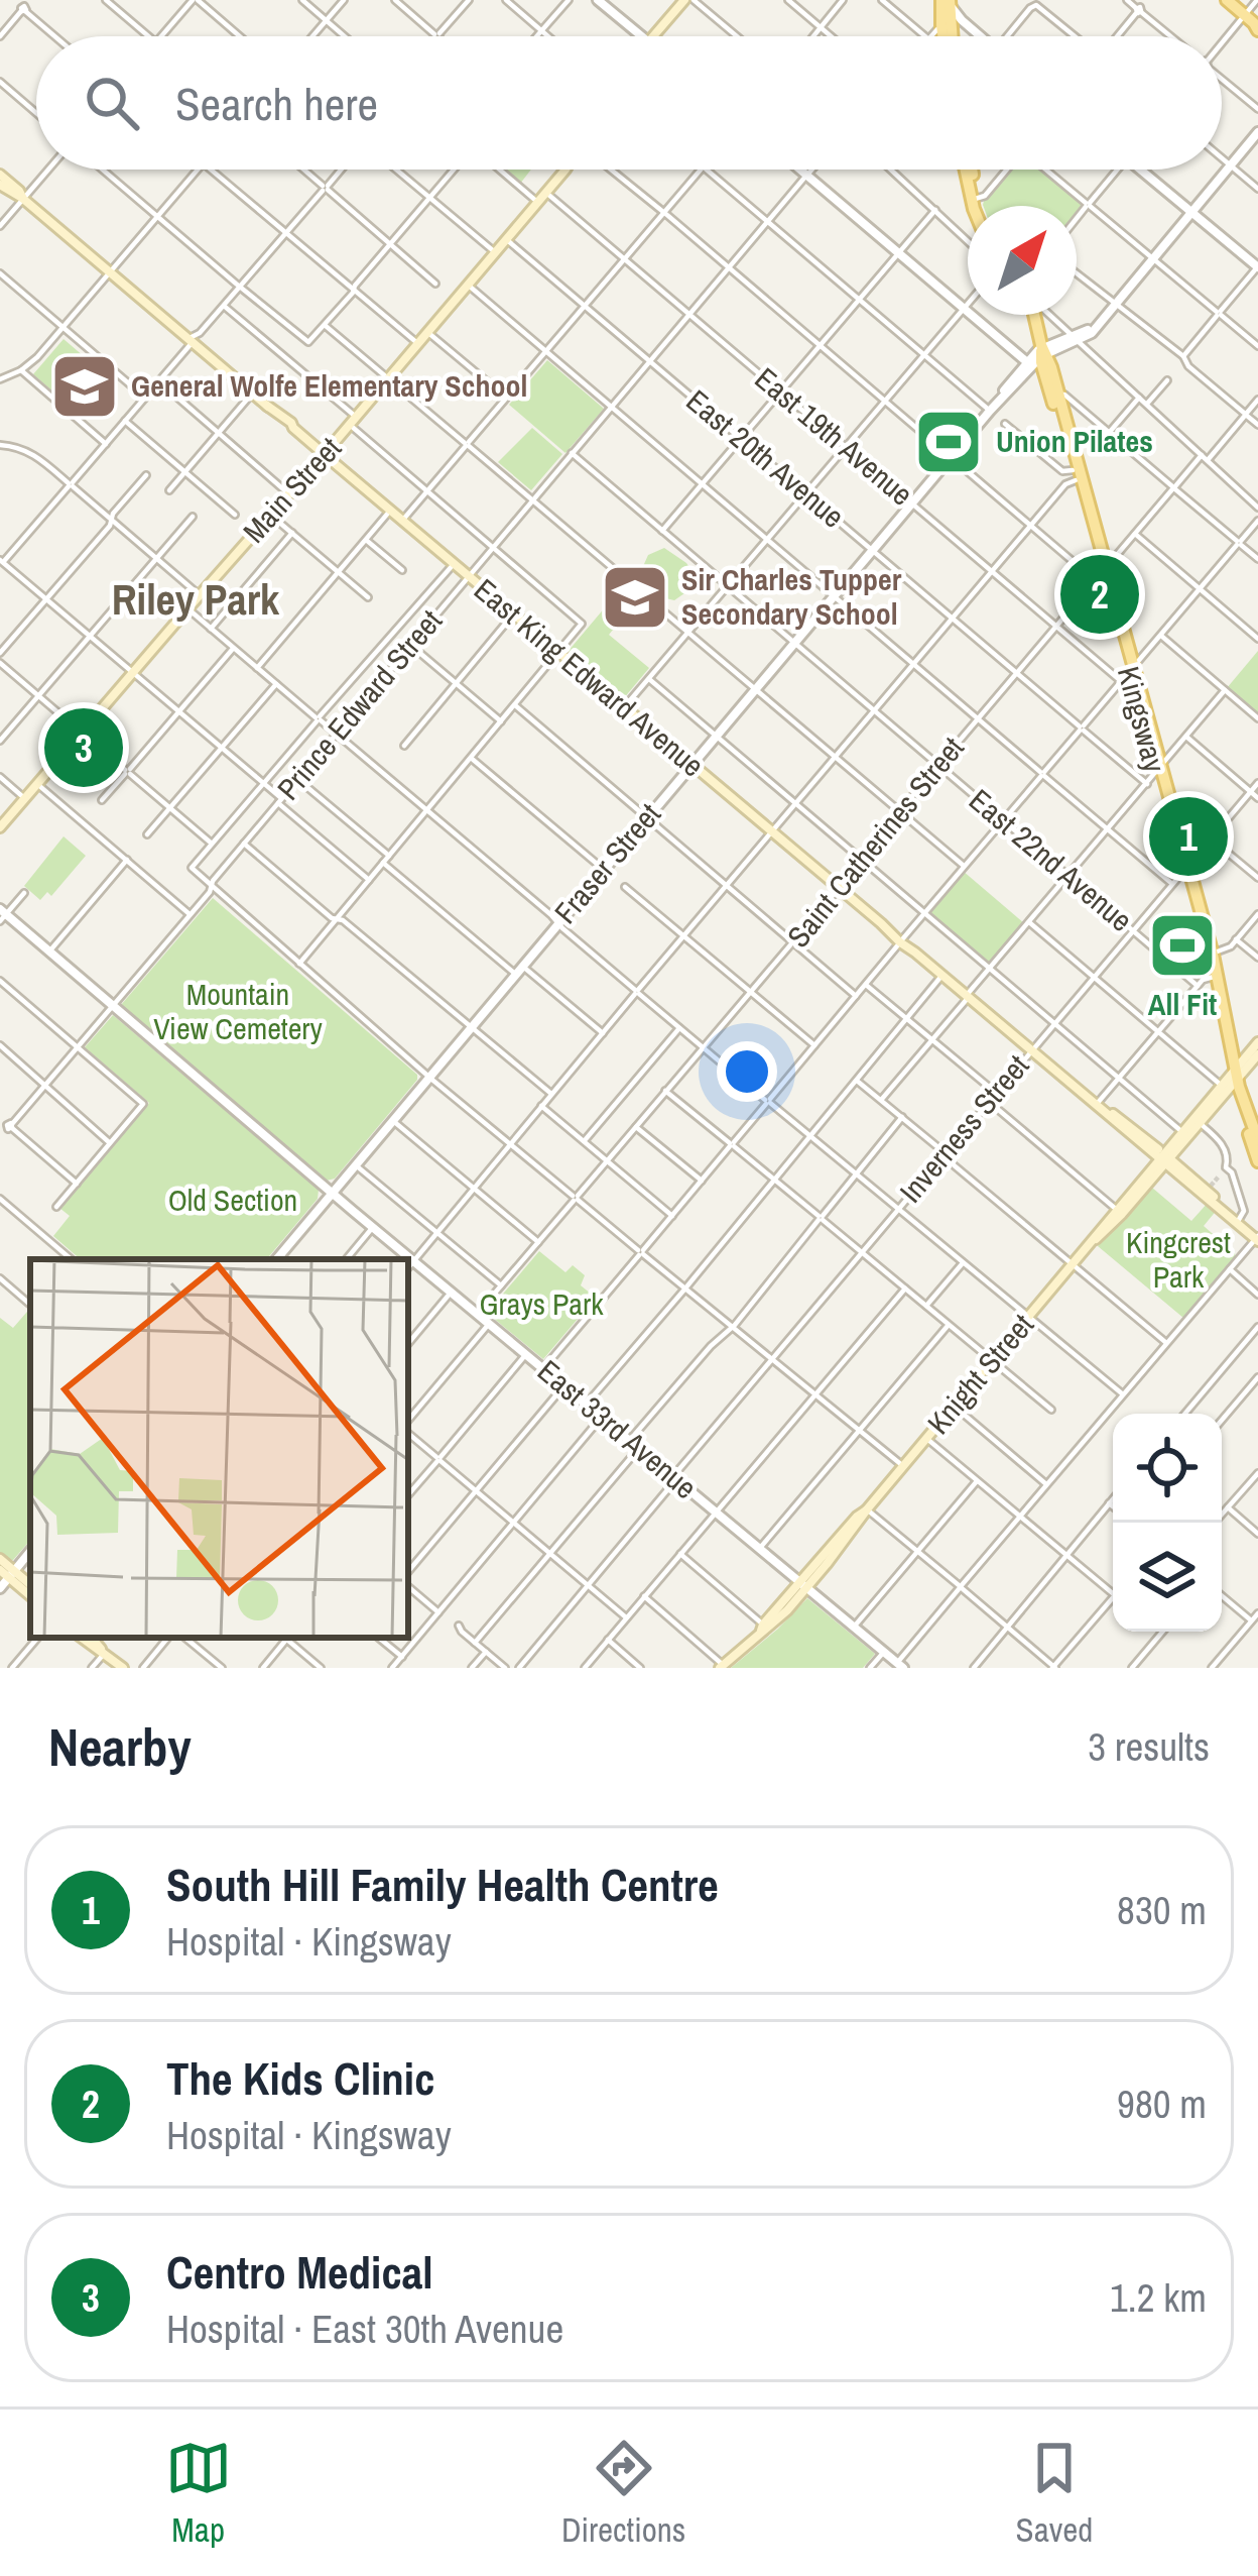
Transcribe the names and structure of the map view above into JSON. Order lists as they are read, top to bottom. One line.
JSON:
{"streets":{"main road":["Main Street","East King Edward Avenue","Kingsway","Knight Street"],"street":["East 19th Avenue","East 20th Avenue","Prince Edward Street","Saint Catherines Street","East 22nd Avenue","Fraser Street","Inverness Street","East 33rd Avenue"]},"crossings":[["East 19th Avenue","Main Street"],["East 19th Avenue","Prince Edward Street"],["East 19th Avenue","Kingsway"],["East 19th Avenue","Saint Catherines Street"],["East 19th Avenue","Fraser Street"],["East 20th Avenue","Main Street"],["East 20th Avenue","Prince Edward Street"],["East 20th Avenue","Kingsway"],["East 20th Avenue","Saint Catherines Street"],["East 20th Avenue","Fraser Street"],["Main Street","East King Edward Avenue"],["East King Edward Avenue","Prince Edward Street"],["East King Edward Avenue","Saint Catherines Street"],["East King Edward Avenue","Fraser Street"],["East King Edward Avenue","Inverness Street"],["East King Edward Avenue","Knight Street"],["Prince Edward Street","East 22nd Avenue"],["Prince Edward Street","East 33rd Avenue"],["Kingsway","Saint Catherines Street"],["Kingsway","Fraser Street"],["Kingsway","Inverness Street"],["Kingsway","Knight Street"],["Saint Catherines Street","East 22nd Avenue"],["Saint Catherines Street","East 33rd Avenue"],["East 22nd Avenue","Fraser Street"],["East 22nd Avenue","Inverness Street"],["Fraser Street","East 33rd Avenue"],["Inverness Street","East 33rd Avenue"],["Knight Street","East 33rd Avenue"]],"districts":["Riley Park"],"parks":["Mountain View Cemetery","Old Section","Kingcrest Park","Grays Park"],"places":{"school or university":["General Wolfe Elementary School","Sir Charles Tupper Secondary School"],"sports":["Union Pilates","All Fit"]},"north":"top right","page":{"search":"Search here","pins":["2","3","1"],"heading":["Nearby","3 results"],"list":[{"mark":"1","name":"South Hill Family Health Centre","note":"Hospital · Kingsway","value":"830 m"},{"mark":"2","name":"The Kids Clinic","note":"Hospital · Kingsway","value":"980 m"},{"mark":"3","name":"Centro Medical","note":"Hospital · East 30th Avenue","value":"1.2 km"}],"nav":["Map","Directions","Saved"]}}
